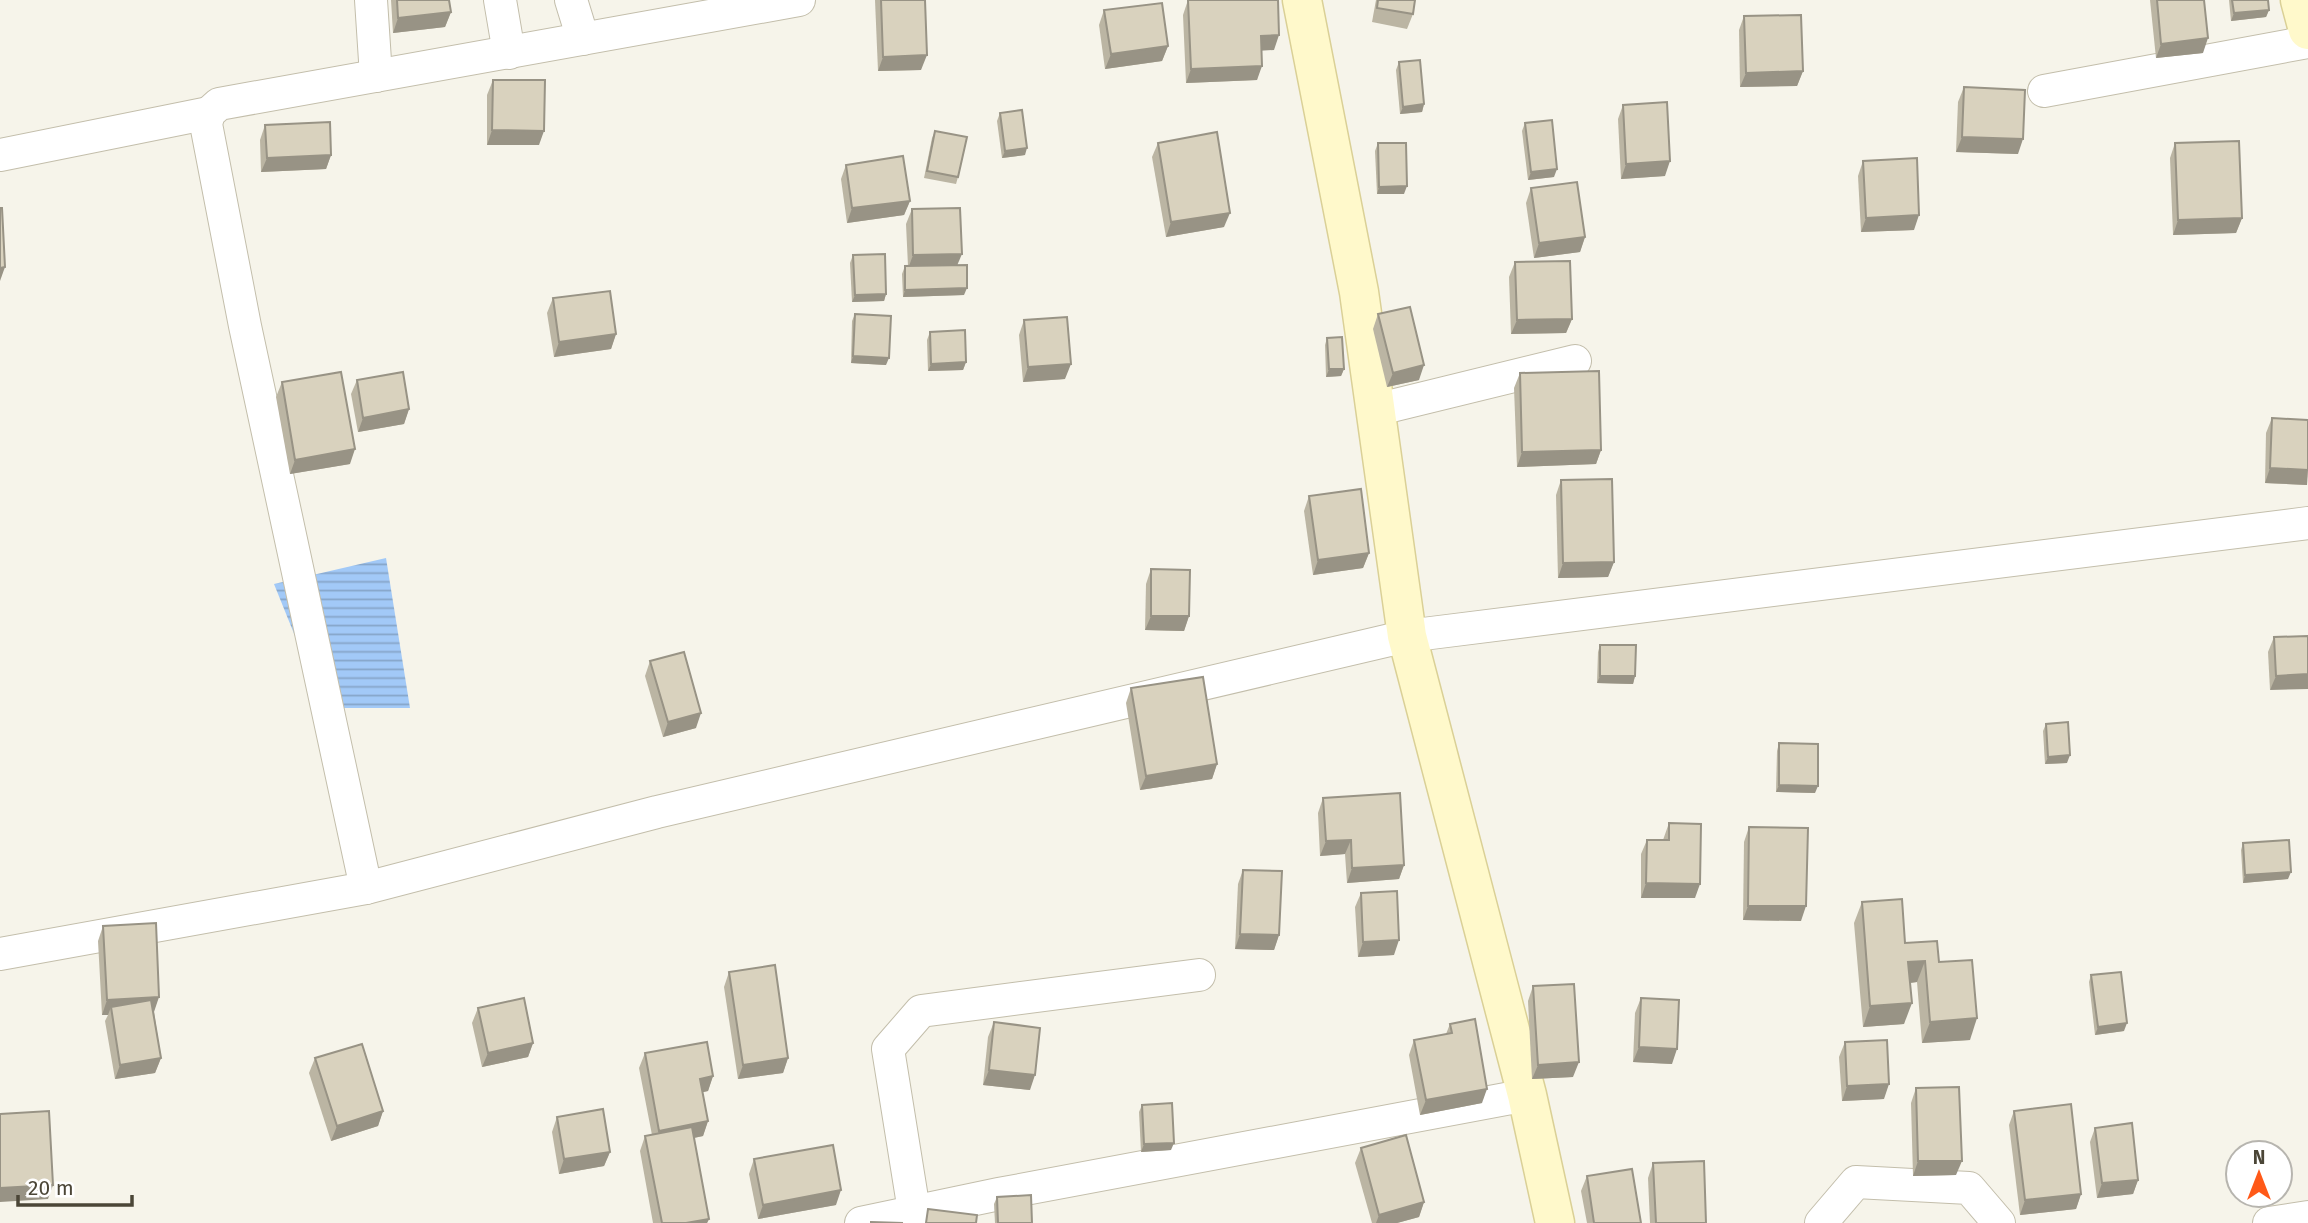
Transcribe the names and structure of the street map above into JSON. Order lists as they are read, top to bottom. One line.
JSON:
{"scale_bar":"20 m","north":"top"}
